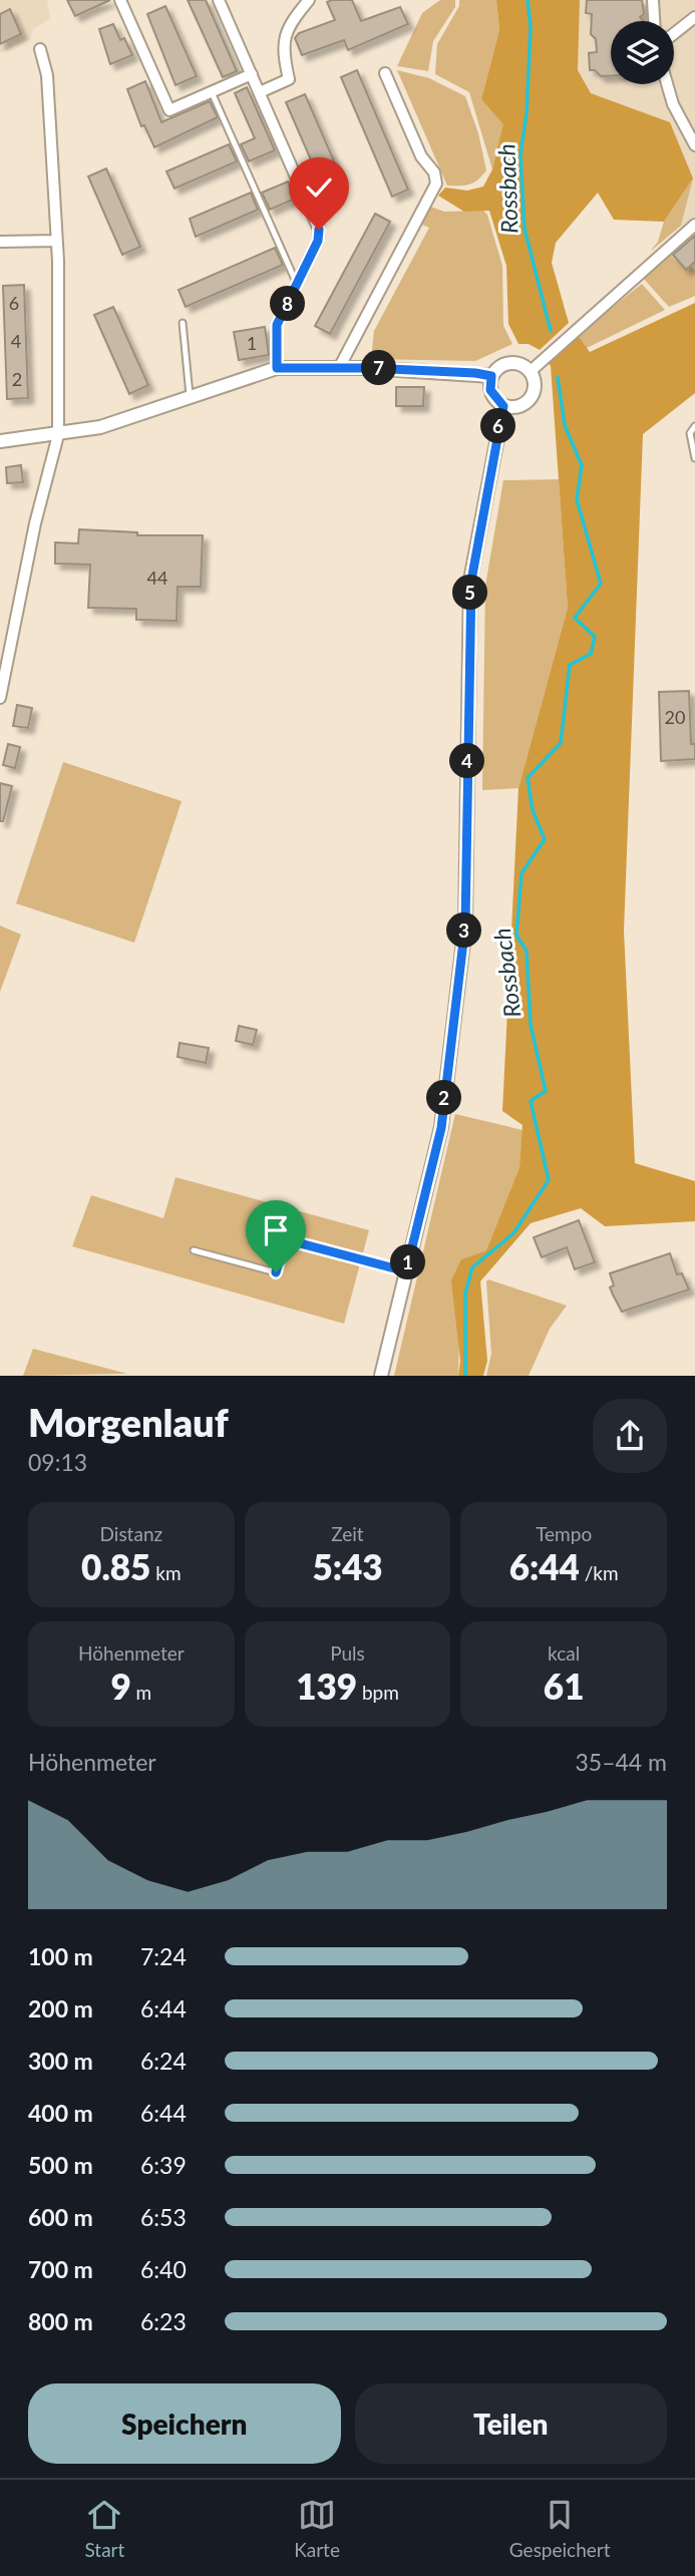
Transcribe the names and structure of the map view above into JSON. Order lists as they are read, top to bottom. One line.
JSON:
{"water":["Rossbach"],"house_numbers":["6","4","1","2","44","20"],"page":{"pins":["8","7","6","5","4","3","2","1"],"heading":["Morgenlauf","09:13"],"stats":[["Distanz","0.85 km"],["Zeit","5:43"],["Tempo","6:44 /km"],["Höhenmeter","9 m"],["Puls","139 bpm"],["kcal","61"]],"chart":["Höhenmeter","35–44 m"],"list":[{"name":"100 m","note":"7:24"},{"name":"200 m","note":"6:44"},{"name":"300 m","note":"6:24"},{"name":"400 m","note":"6:44"},{"name":"500 m","note":"6:39"},{"name":"600 m","note":"6:53"},{"name":"700 m","note":"6:40"},{"name":"800 m","note":"6:23"}],"buttons":["Speichern","Teilen"],"tabs":["Start","Karte","Gespeichert"]}}
